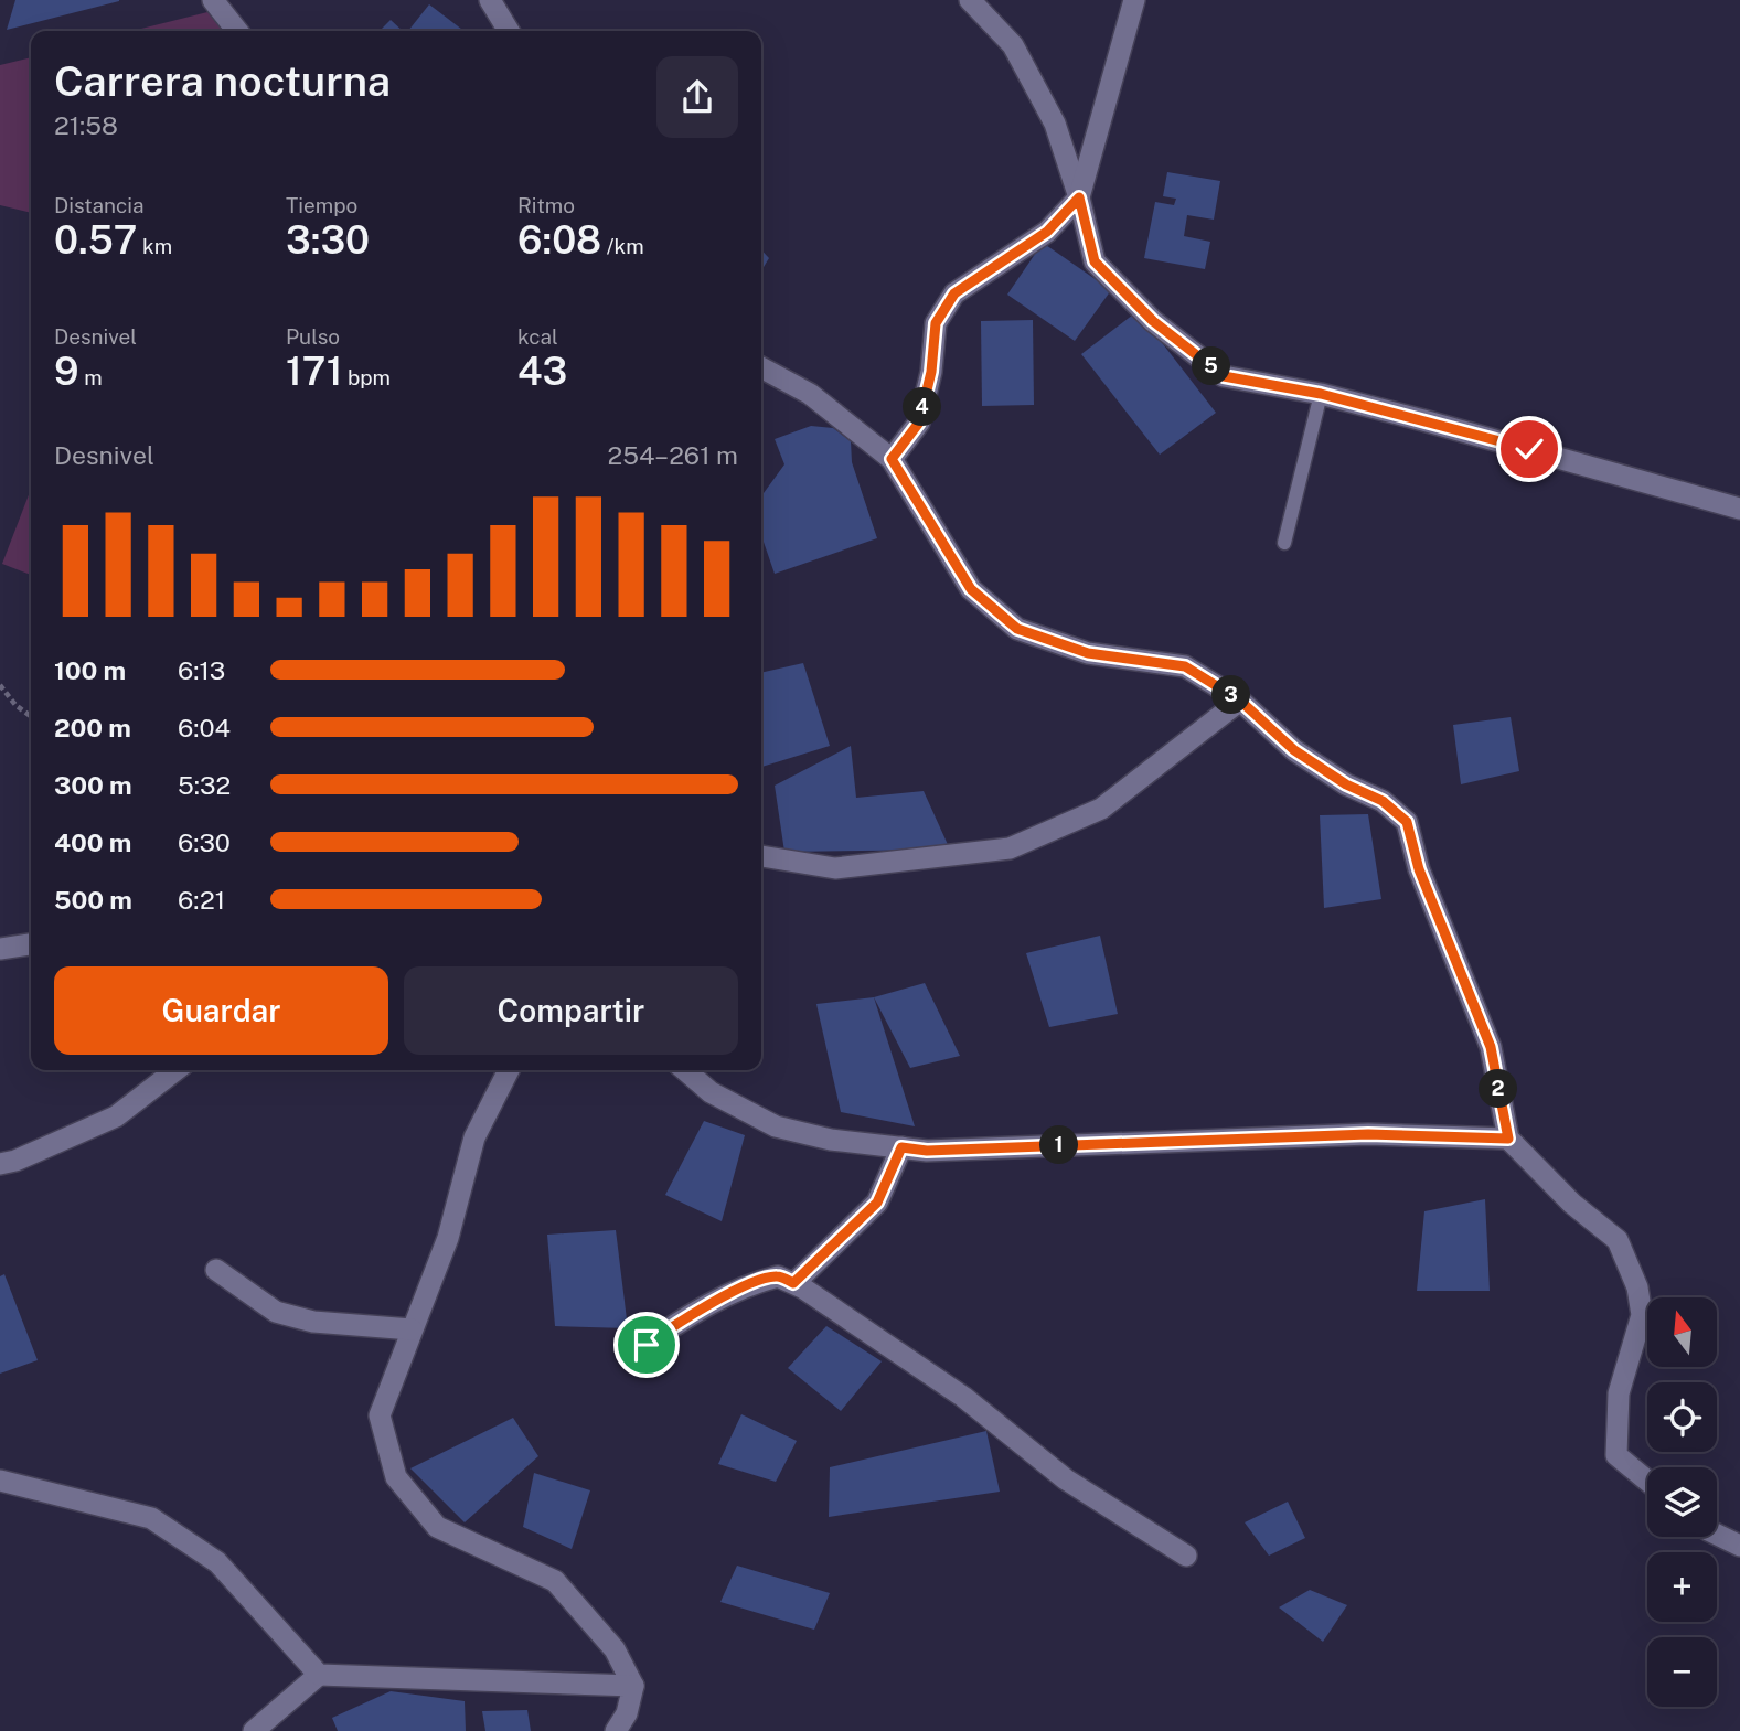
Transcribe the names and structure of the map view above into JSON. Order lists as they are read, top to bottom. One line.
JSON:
{"north":"top","page":{"heading":["Carrera nocturna","21:58"],"stats":[["Distancia","0.57 km"],["Tiempo","3:30"],["Ritmo","6:08 /km"],["Desnivel","9 m"],["Pulso","171 bpm"],["kcal","43"]],"pins":["5","4","3","2","1"],"chart":["Desnivel","254–261 m"],"list":[{"name":"100 m","note":"6:13"},{"name":"200 m","note":"6:04"},{"name":"300 m","note":"5:32"},{"name":"400 m","note":"6:30"},{"name":"500 m","note":"6:21"}],"buttons":["Guardar","Compartir"],"map_buttons":["+","−"]}}
